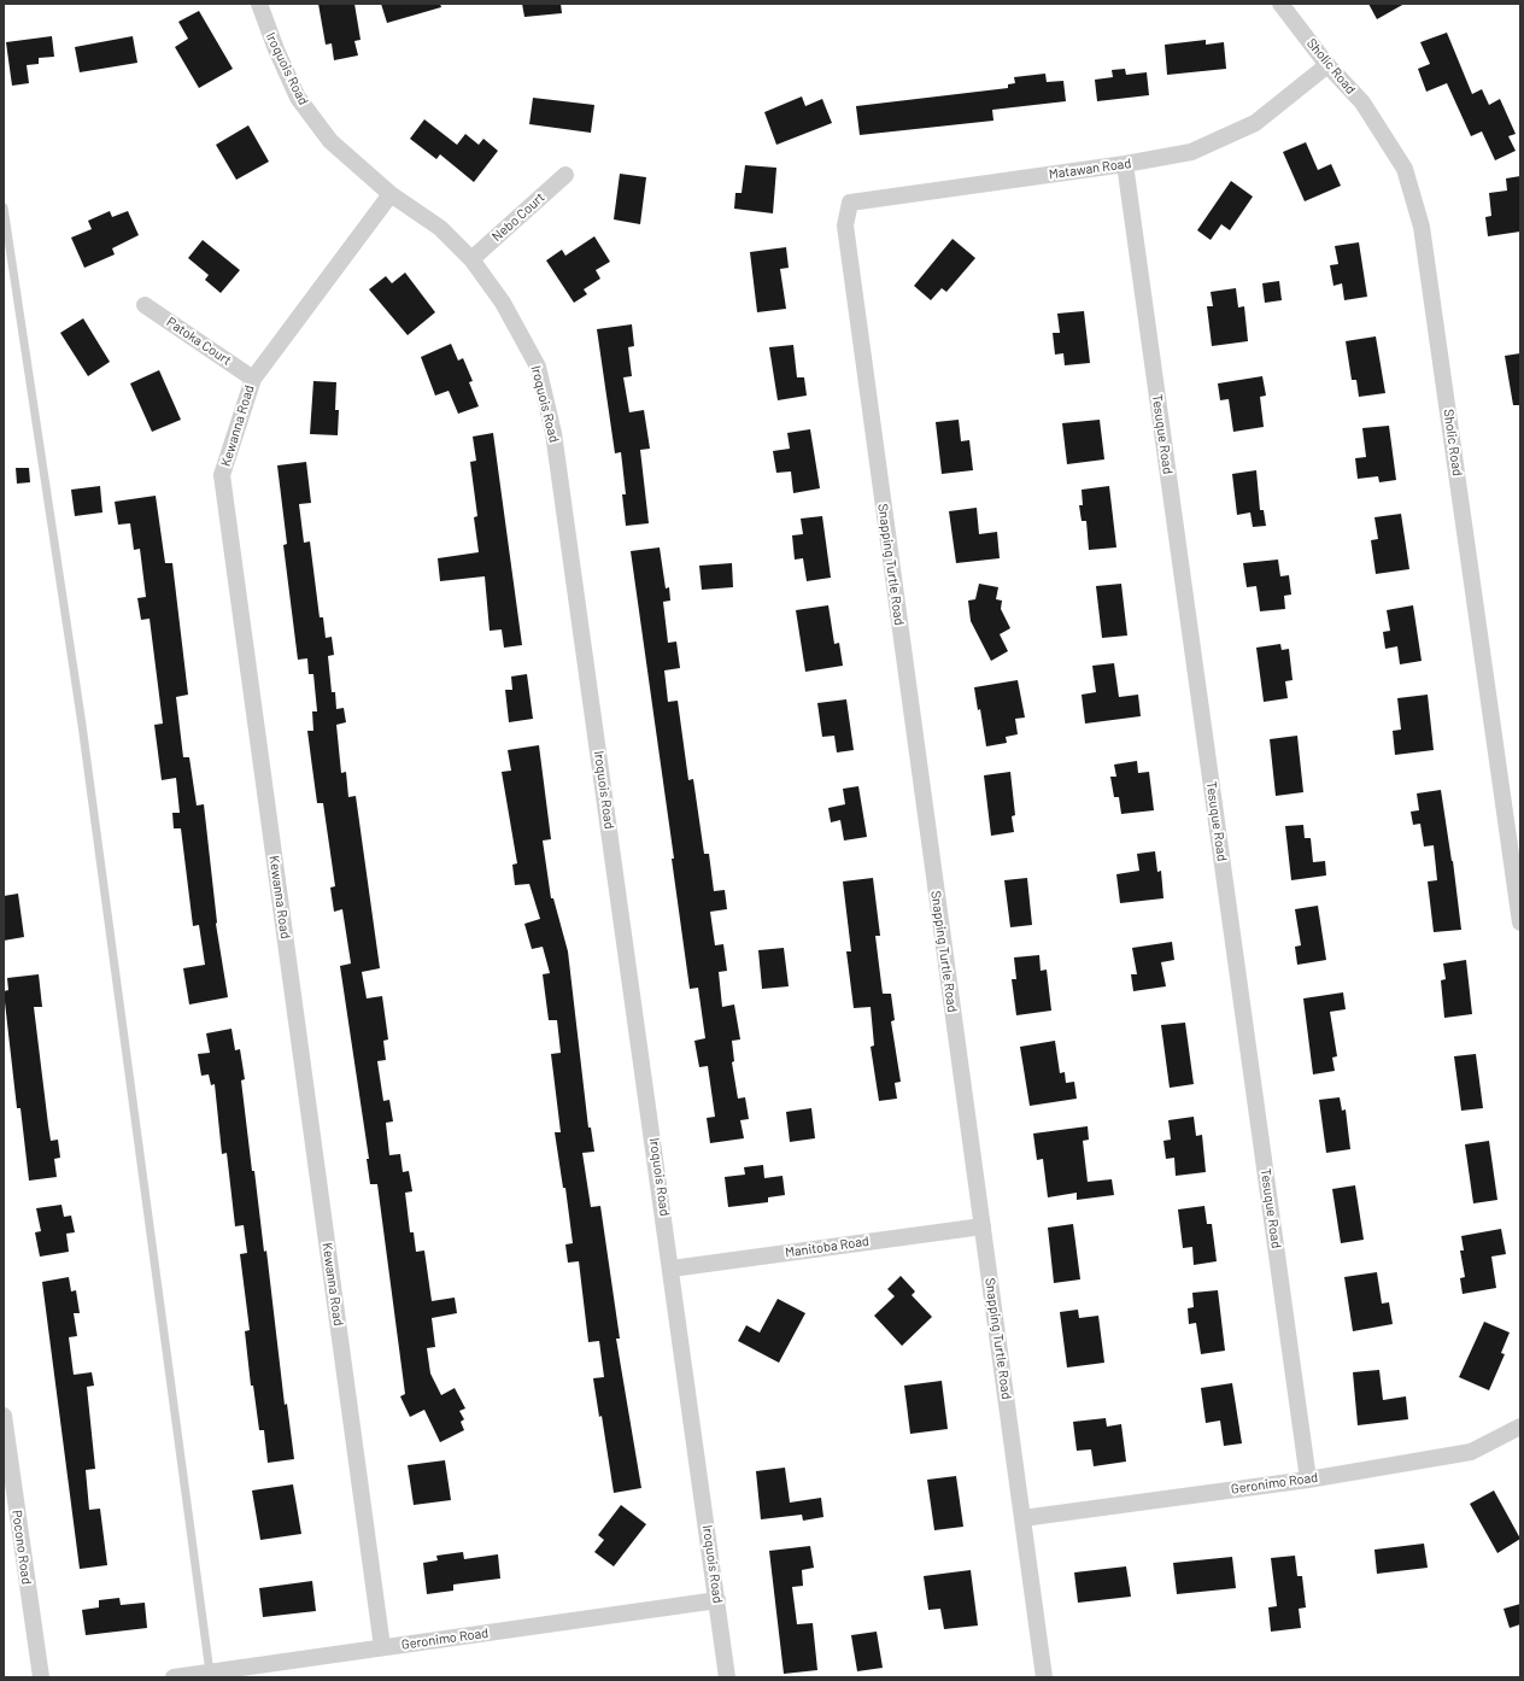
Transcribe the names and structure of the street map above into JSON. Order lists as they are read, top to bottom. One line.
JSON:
{"streets":{"street":["Sholic Road","Iroquois Road","Matawan Road","Nebo Court","Patoka Court","Kewanna Road","Tesuque Road","Snapping Turtle Road","Manitoba Road","Geronimo Road","Pocono Road"]},"crossings":[["Sholic Road","Matawan Road"],["Iroquois Road","Nebo Court"],["Iroquois Road","Kewanna Road"],["Iroquois Road","Manitoba Road"],["Iroquois Road","Geronimo Road"],["Matawan Road","Tesuque Road"],["Matawan Road","Snapping Turtle Road"],["Patoka Court","Kewanna Road"],["Kewanna Road","Geronimo Road"],["Tesuque Road","Geronimo Road"],["Snapping Turtle Road","Manitoba Road"],["Snapping Turtle Road","Geronimo Road"]]}
